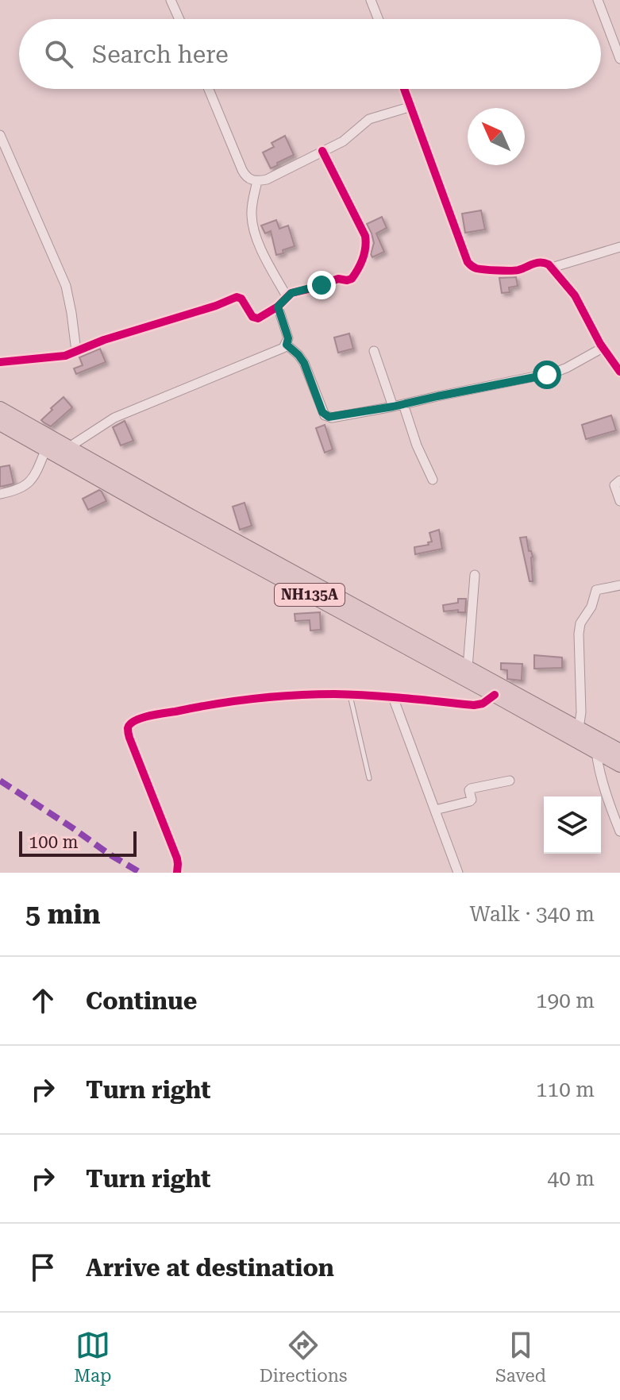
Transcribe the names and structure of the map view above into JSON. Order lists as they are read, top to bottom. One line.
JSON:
{"streets":{"highway":["NH135A"]},"scale_bar":"100 m","north":"top left","page":{"search":"Search here","scale":"100 m","heading":["5 min","Walk · 340 m"],"list":[["Continue","190 m"],["Turn right","110 m"],["Turn right","40 m"],"Arrive at destination"],"nav":["Map","Directions","Saved"]}}
